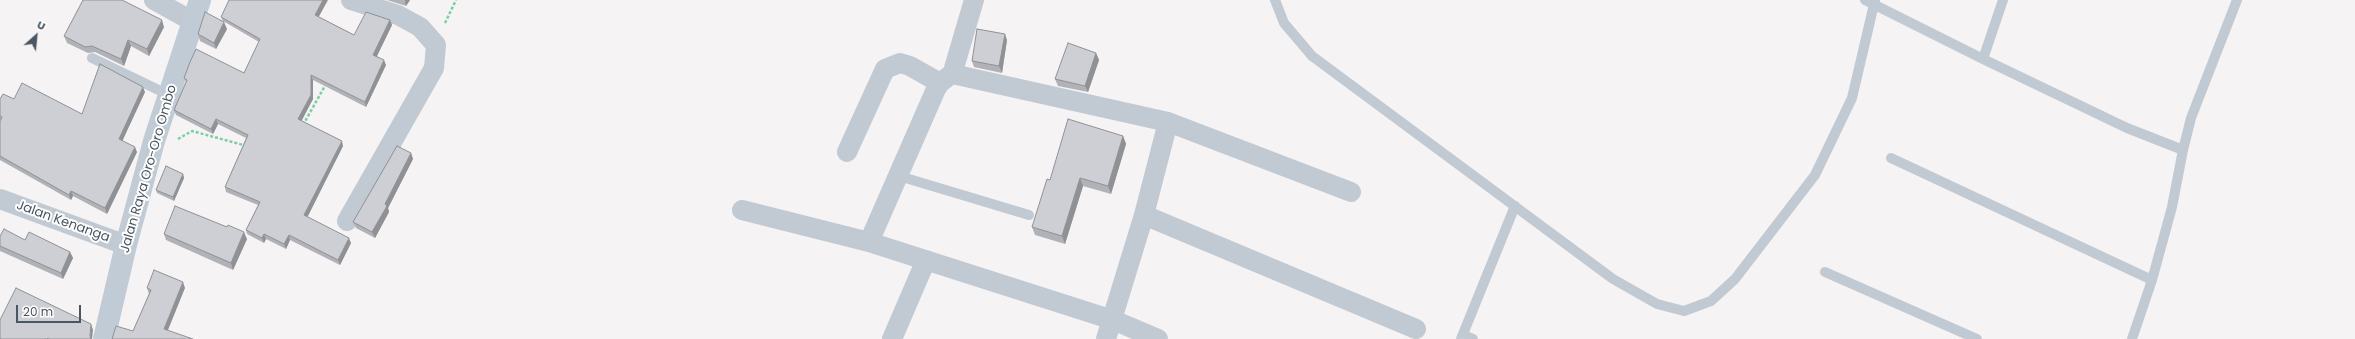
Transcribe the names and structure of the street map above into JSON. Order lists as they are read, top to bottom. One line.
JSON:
{"streets":{"main road":["Jalan Raya Oro-Oro Ombo"],"street":["Jalan Kenanga"]},"crossings":[["Jalan Raya Oro-Oro Ombo","Jalan Kenanga"]],"scale_bar":"20 m","north":"top right"}
